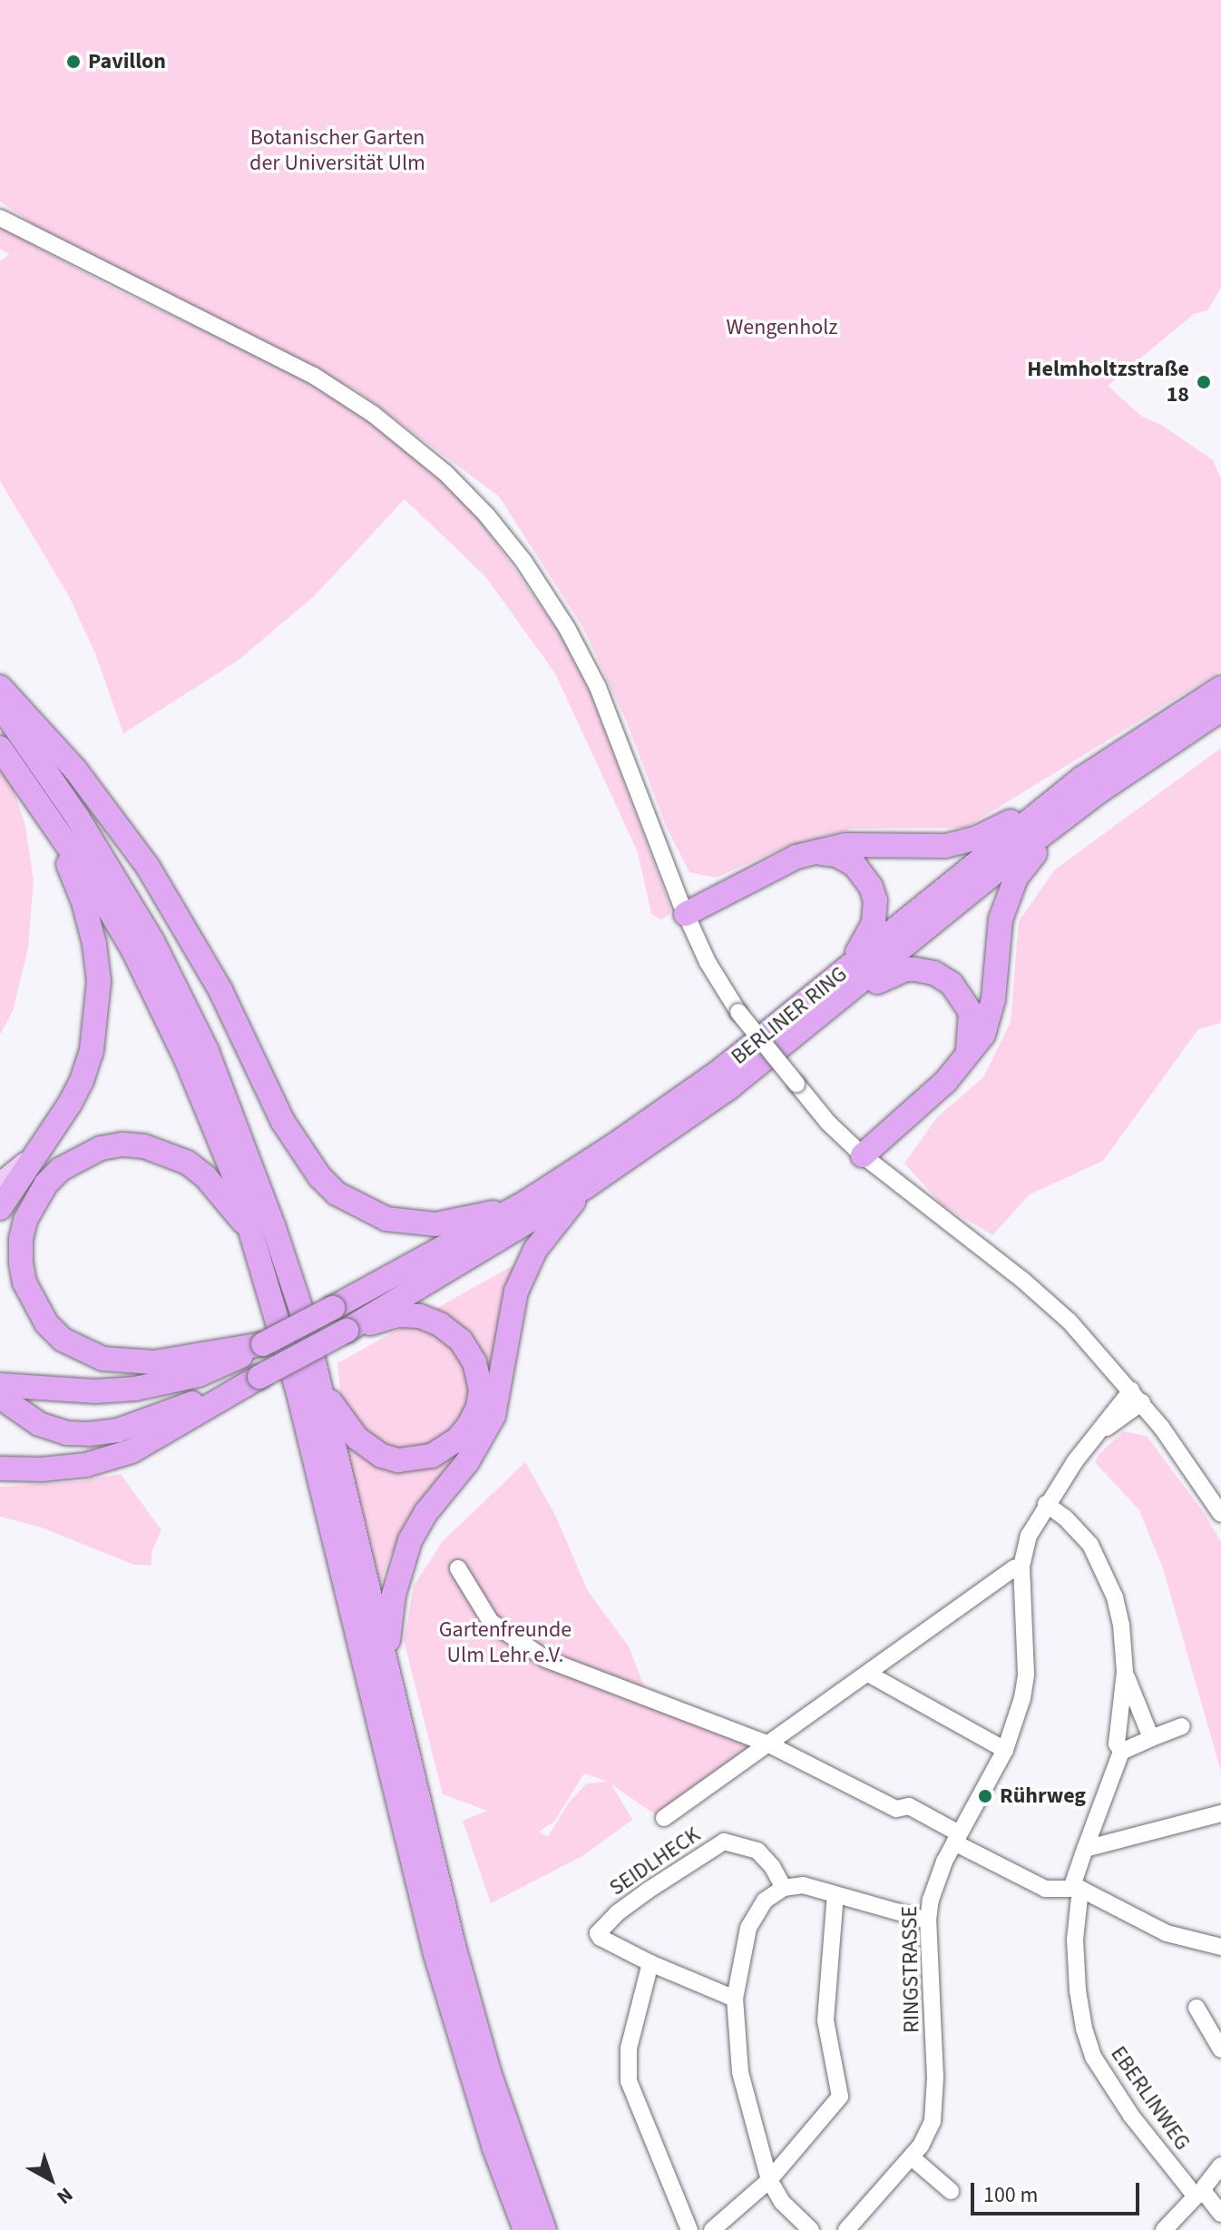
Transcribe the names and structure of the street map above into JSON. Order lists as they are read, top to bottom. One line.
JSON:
{"streets":{"highway":["BERLINER RING"],"street":["SEIDLHECK","RINGSTRASSE","EBERLINWEG"]},"parks":["Botanischer Garten der Universität Ulm","Wengenholz","Gartenfreunde Ulm Lehr e.V."],"places":["Pavillon","Helmholtzstraße 18","Rührweg"],"scale_bar":"100 m","north":"bottom right"}
